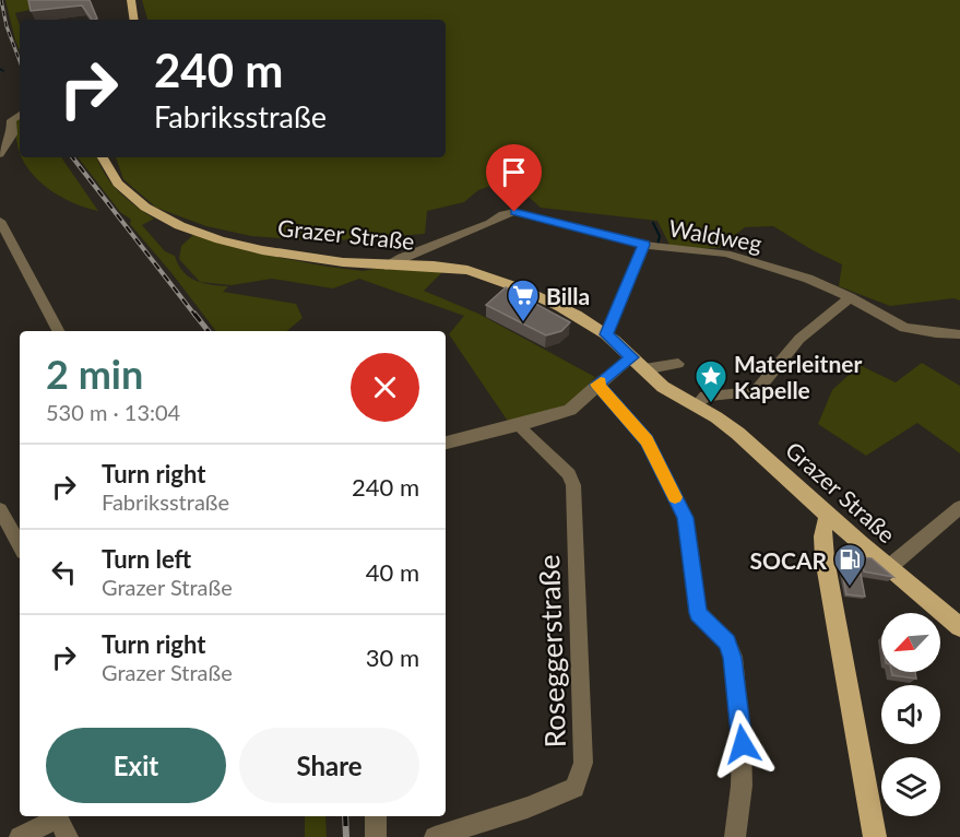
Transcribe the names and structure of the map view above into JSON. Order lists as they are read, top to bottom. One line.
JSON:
{"streets":{"main road":["Grazer Straße"],"street":["Waldweg","Roseggerstraße"]},"crossings":[["Grazer Straße","Waldweg"]],"places":{"supermarket":["Billa"],"place":["Materleitner Kapelle"],"fuel station":["SOCAR"]},"north":"bottom left","page":{"turn":["240 m","Fabriksstraße"],"heading":["2 min","530 m · 13:04"],"list":[{"name":"Turn right","note":"Fabriksstraße","value":"240 m"},{"name":"Turn left","note":"Grazer Straße","value":"40 m"},{"name":"Turn right","note":"Grazer Straße","value":"30 m"}],"buttons":["Exit","Share"]}}
